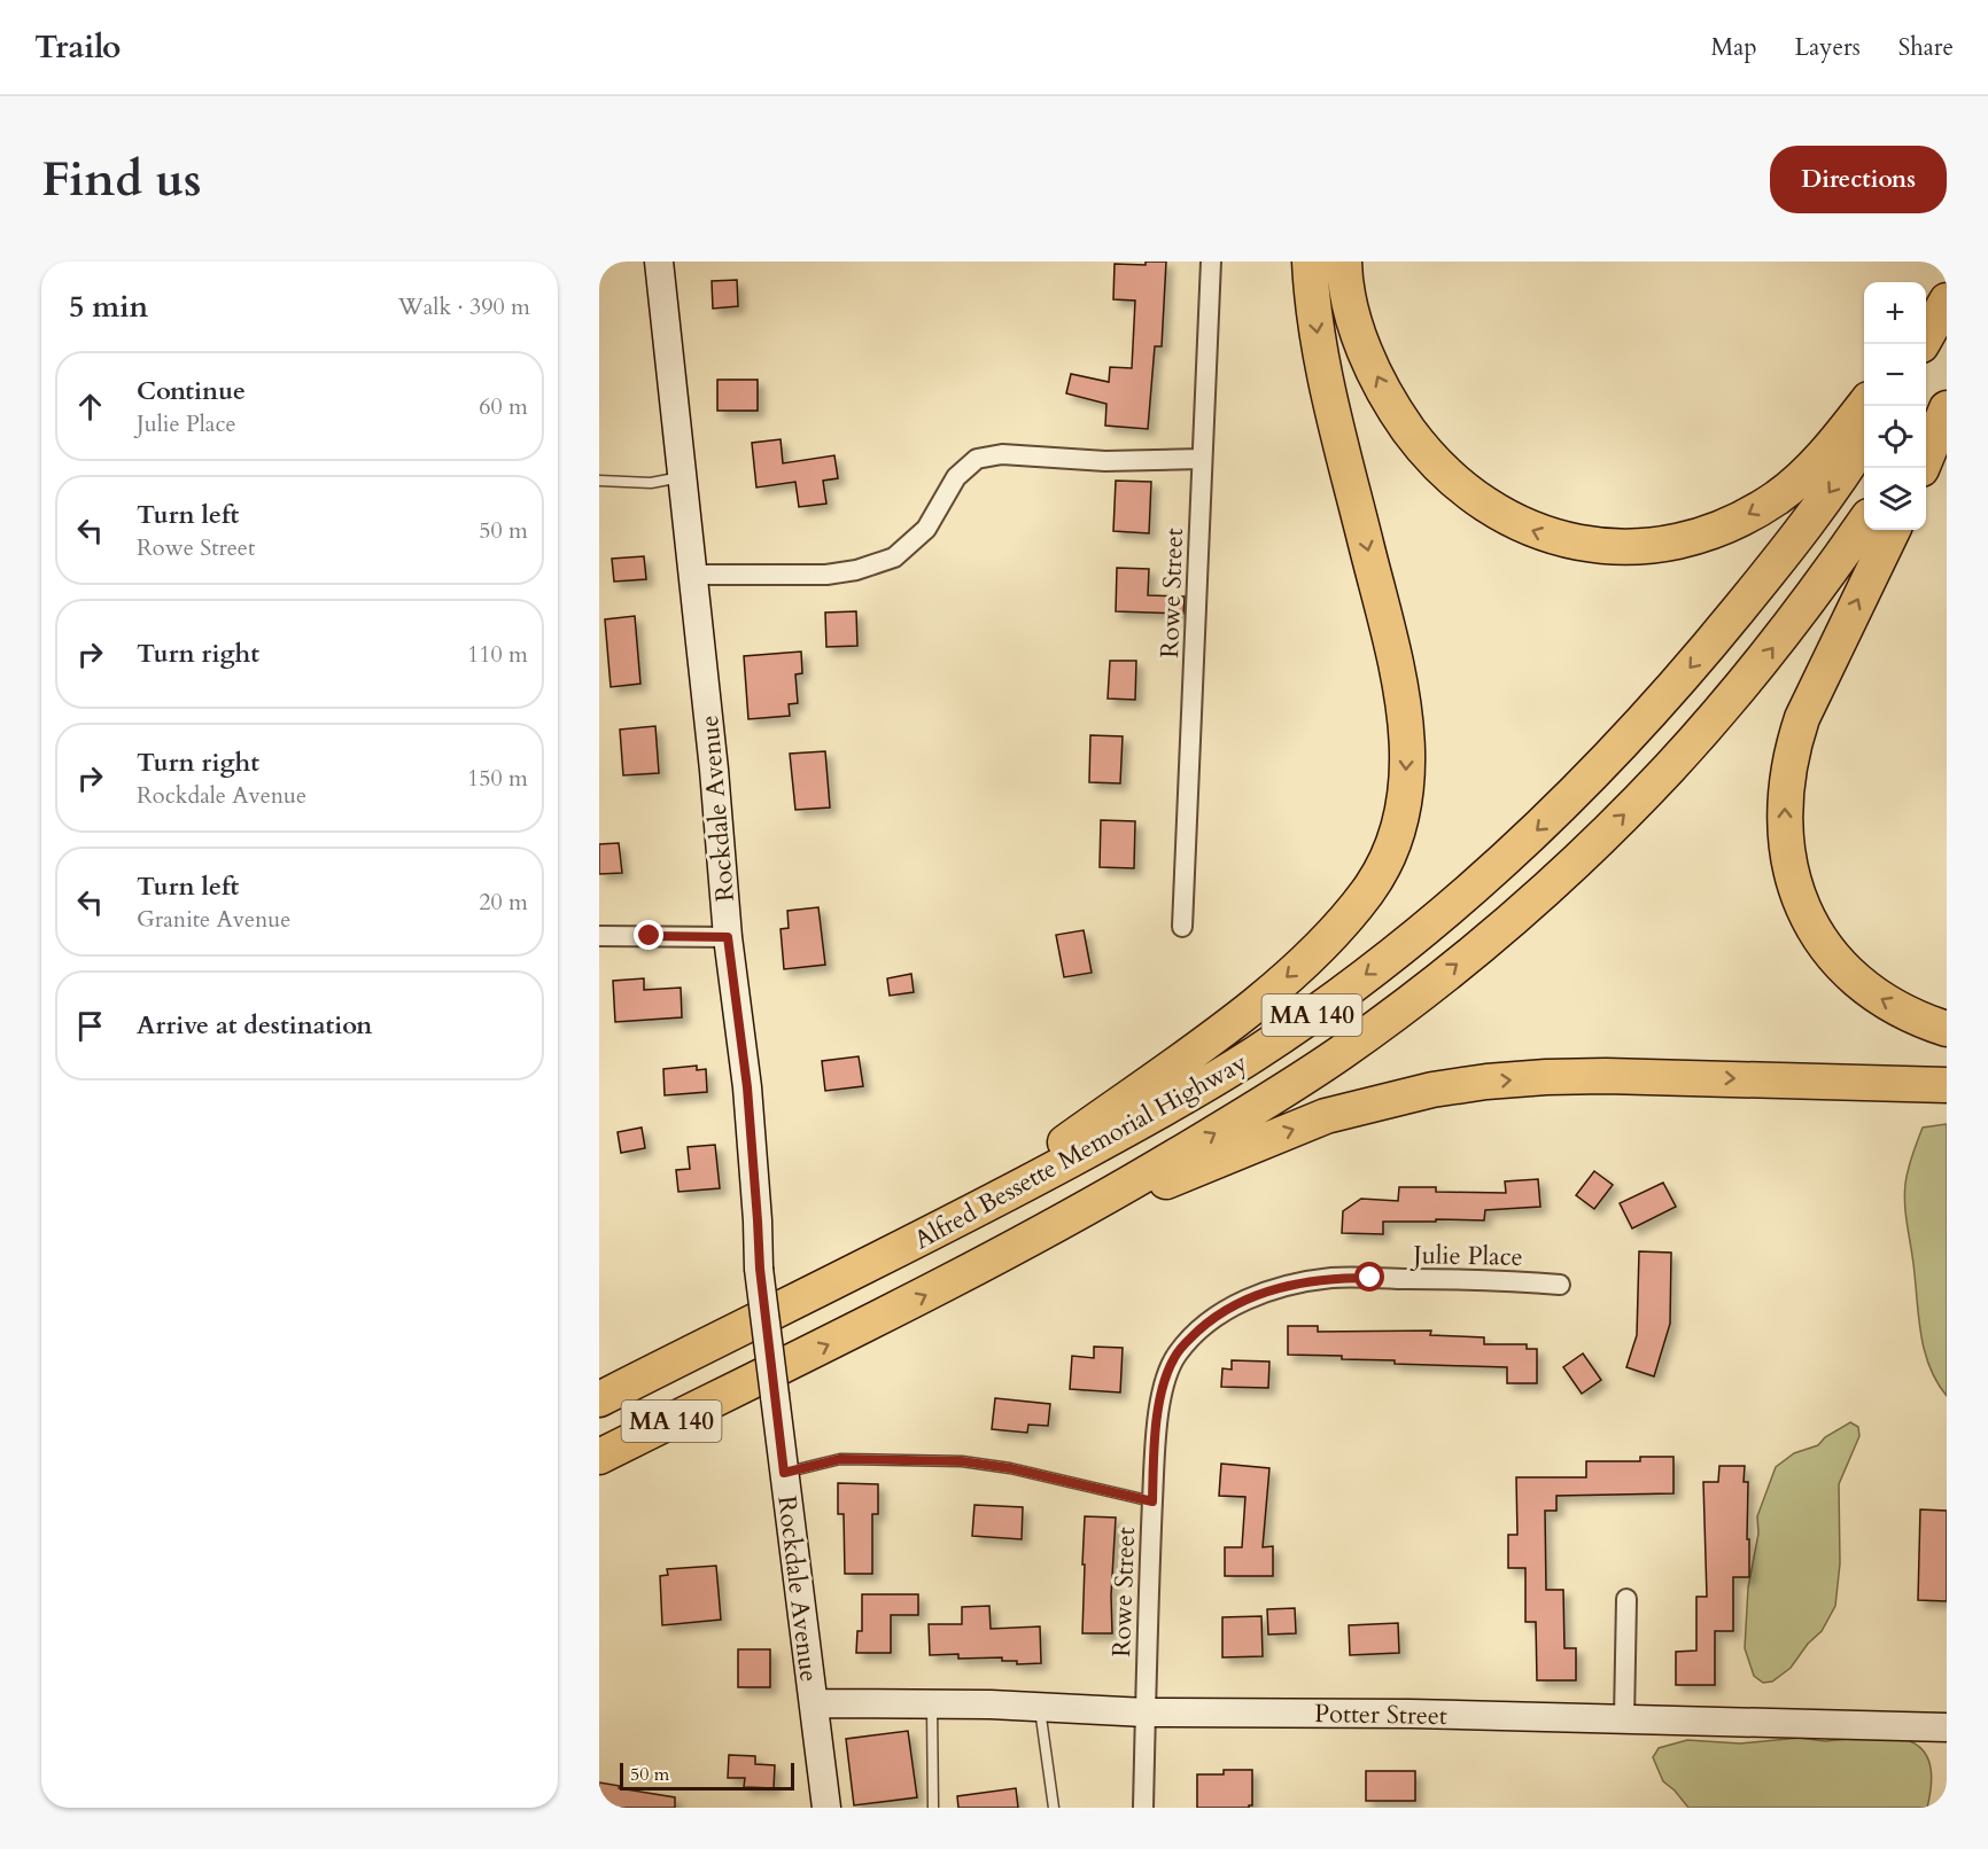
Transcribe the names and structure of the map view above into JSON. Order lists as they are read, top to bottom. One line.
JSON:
{"streets":{"highway":["MA 140","Alfred Bessette Memorial Highway"],"main road":["Rockdale Avenue","Potter Street"],"street":["Rowe Street","Julie Place"]},"crossings":[["Rowe Street","Julie Place"],["Rowe Street","Potter Street"],["Rockdale Avenue","Potter Street"]],"scale_bar":"50 m","page":{"header":"Trailo","nav":["Map","Layers","Share"],"buttons":"Directions","title":"Find us","heading":["5 min","Walk · 390 m"],"map_buttons":["+","−"],"list":[["Continue","Julie Place","60 m"],["Turn left","Rowe Street","50 m"],["Turn right","110 m"],["Turn right","Rockdale Avenue","150 m"],["Turn left","Granite Avenue","20 m"],"Arrive at destination"],"scale":"50 m"}}
